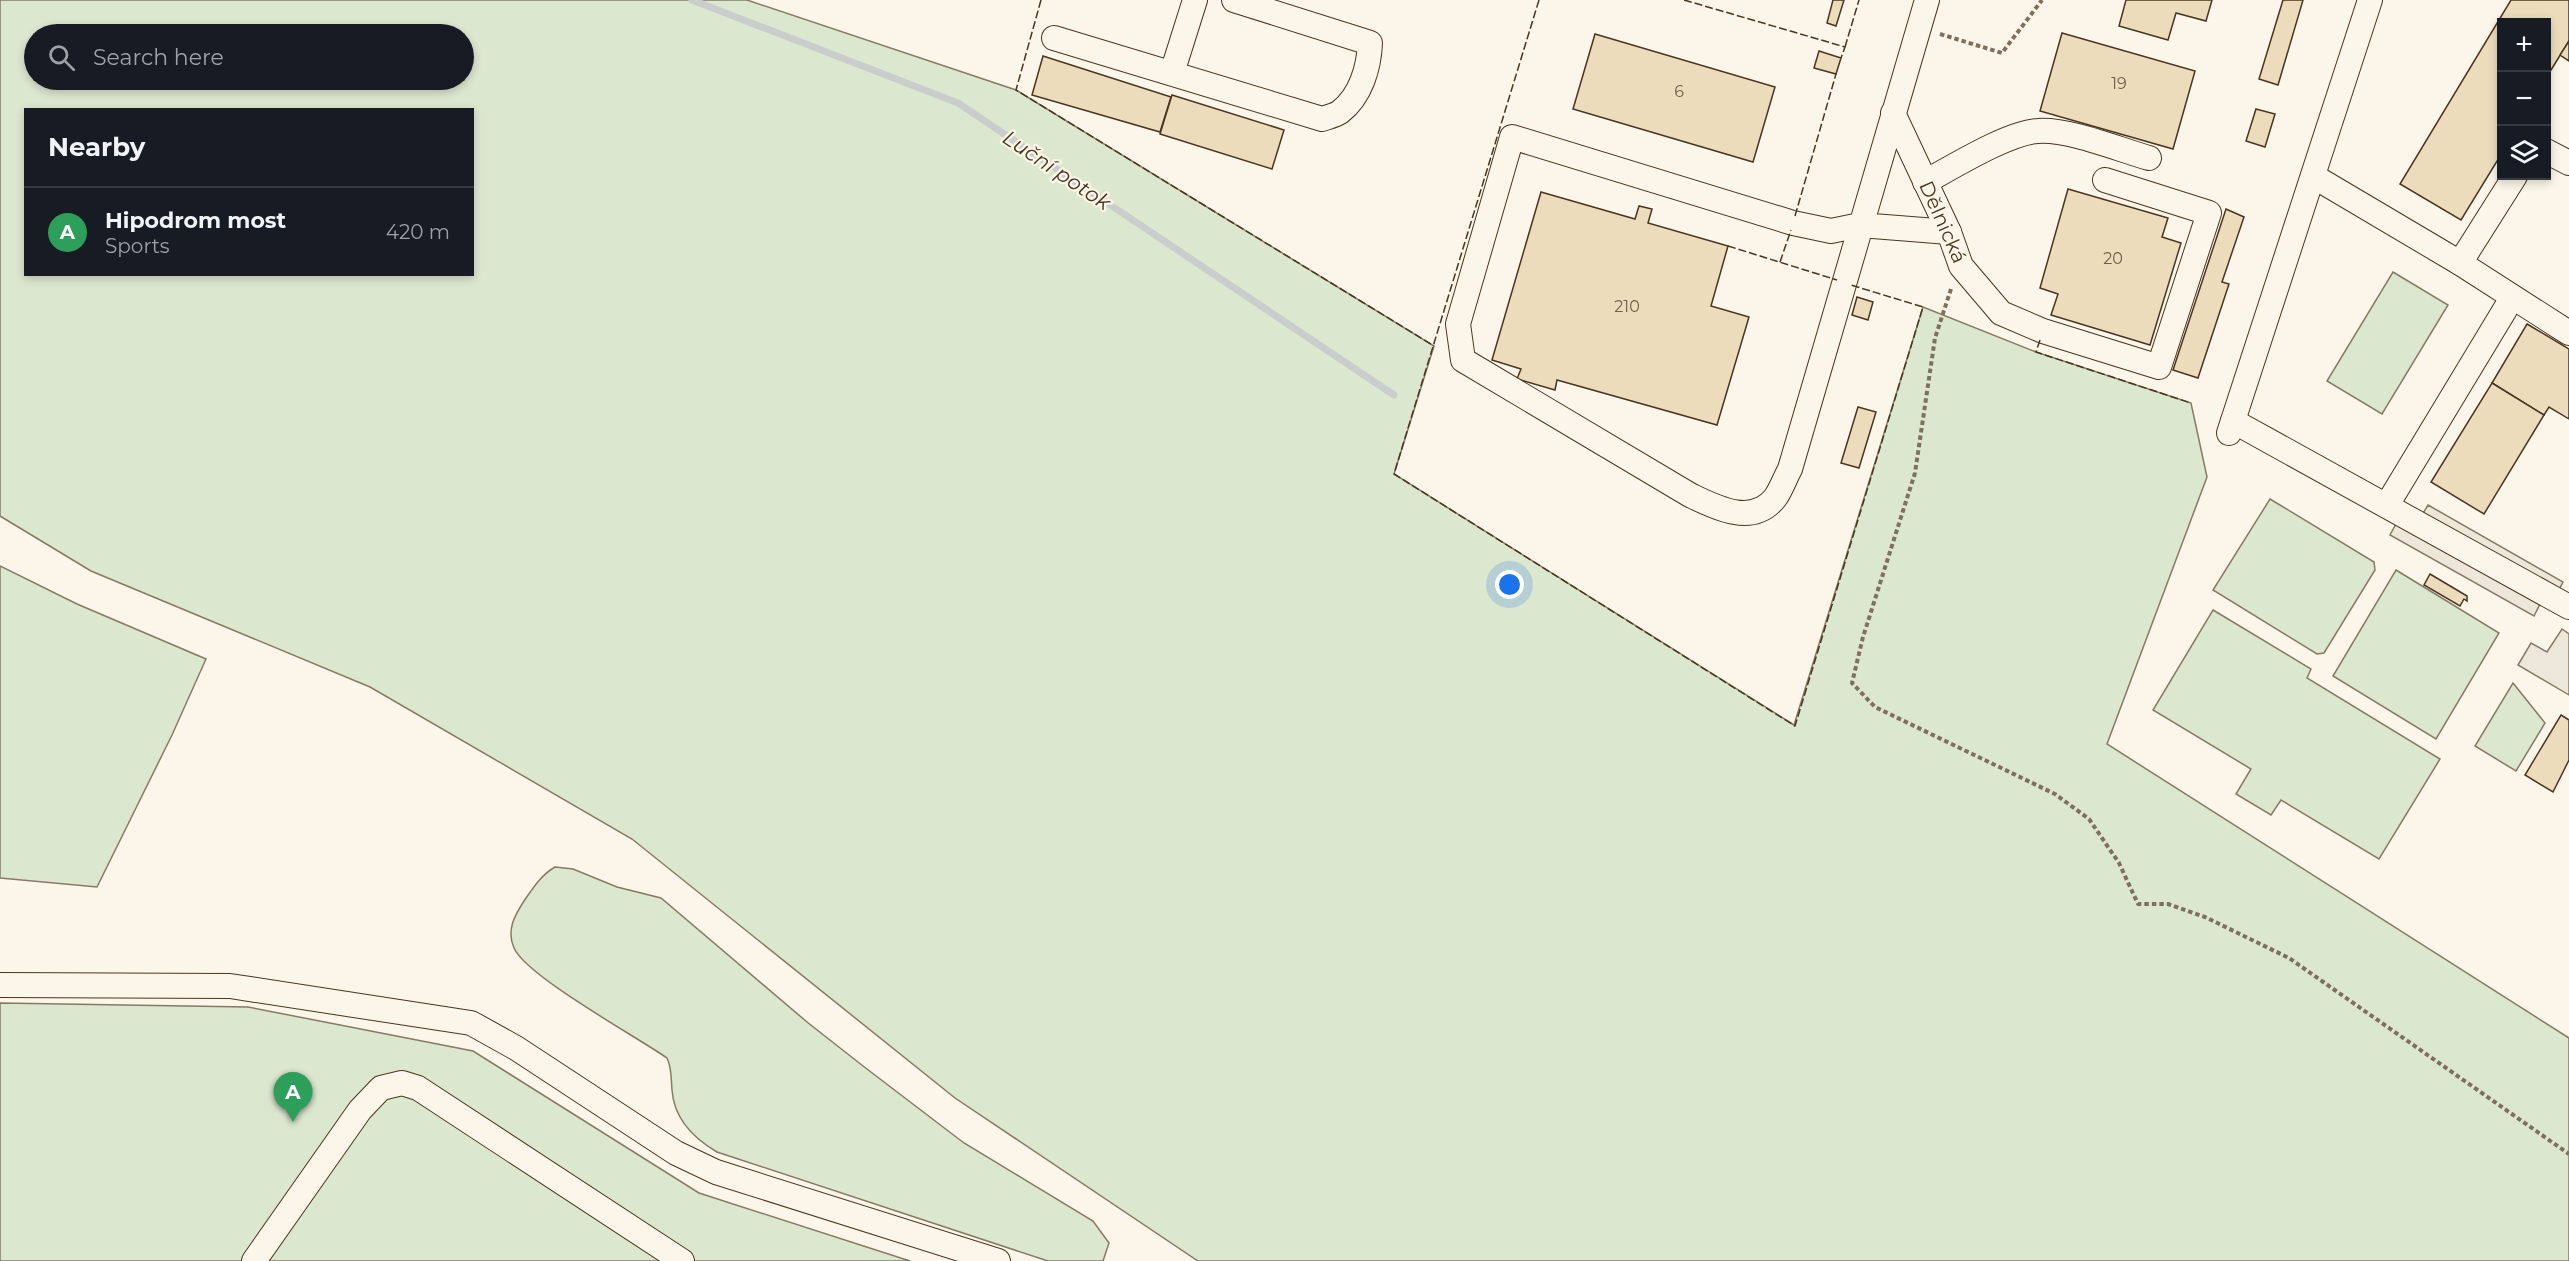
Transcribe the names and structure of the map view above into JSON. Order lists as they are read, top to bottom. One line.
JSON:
{"streets":{"street":["Dělnická"]},"water":["Luční potok"],"house_numbers":["19","6","20","210"],"page":{"map_buttons":["+","−"],"search":"Search here","heading":"Nearby","list":[{"mark":"A","name":"Hipodrom most","note":"Sports","value":"420 m"}],"pins":"A"}}
